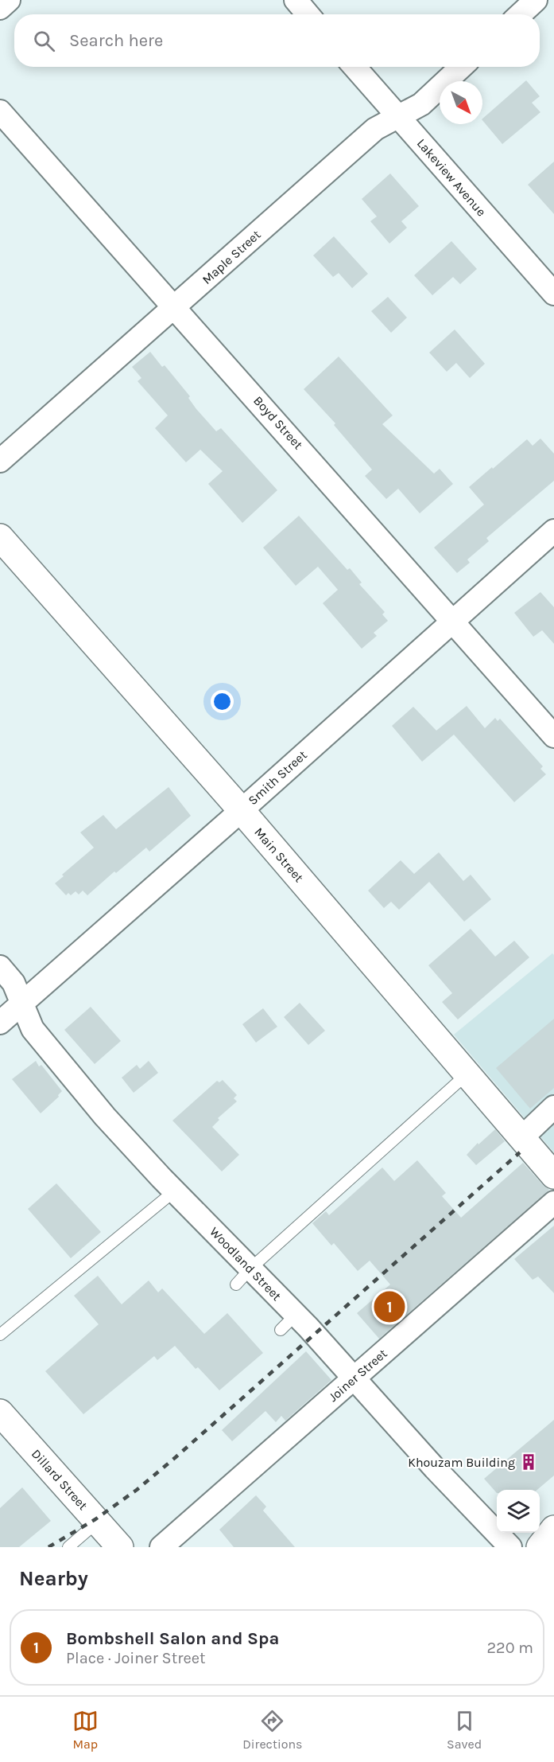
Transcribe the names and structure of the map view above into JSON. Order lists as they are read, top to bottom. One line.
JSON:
{"streets":{"main road":["Main Street","Dillard Street"],"street":["Lakeview Avenue","Maple Street","Boyd Street","Smith Street","Woodland Street","Joiner Street"]},"crossings":[["Lakeview Avenue","Maple Street"],["Maple Street","Boyd Street"],["Boyd Street","Smith Street"],["Smith Street","Main Street"],["Smith Street","Woodland Street"],["Woodland Street","Joiner Street"]],"places":{"building":["Khouzam Building"]},"north":"bottom right","page":{"search":"Search here","pins":"1","heading":"Nearby","list":[{"mark":"1","name":"Bombshell Salon and Spa","note":"Place · Joiner Street","value":"220 m"}],"nav":["Map","Directions","Saved"]}}
